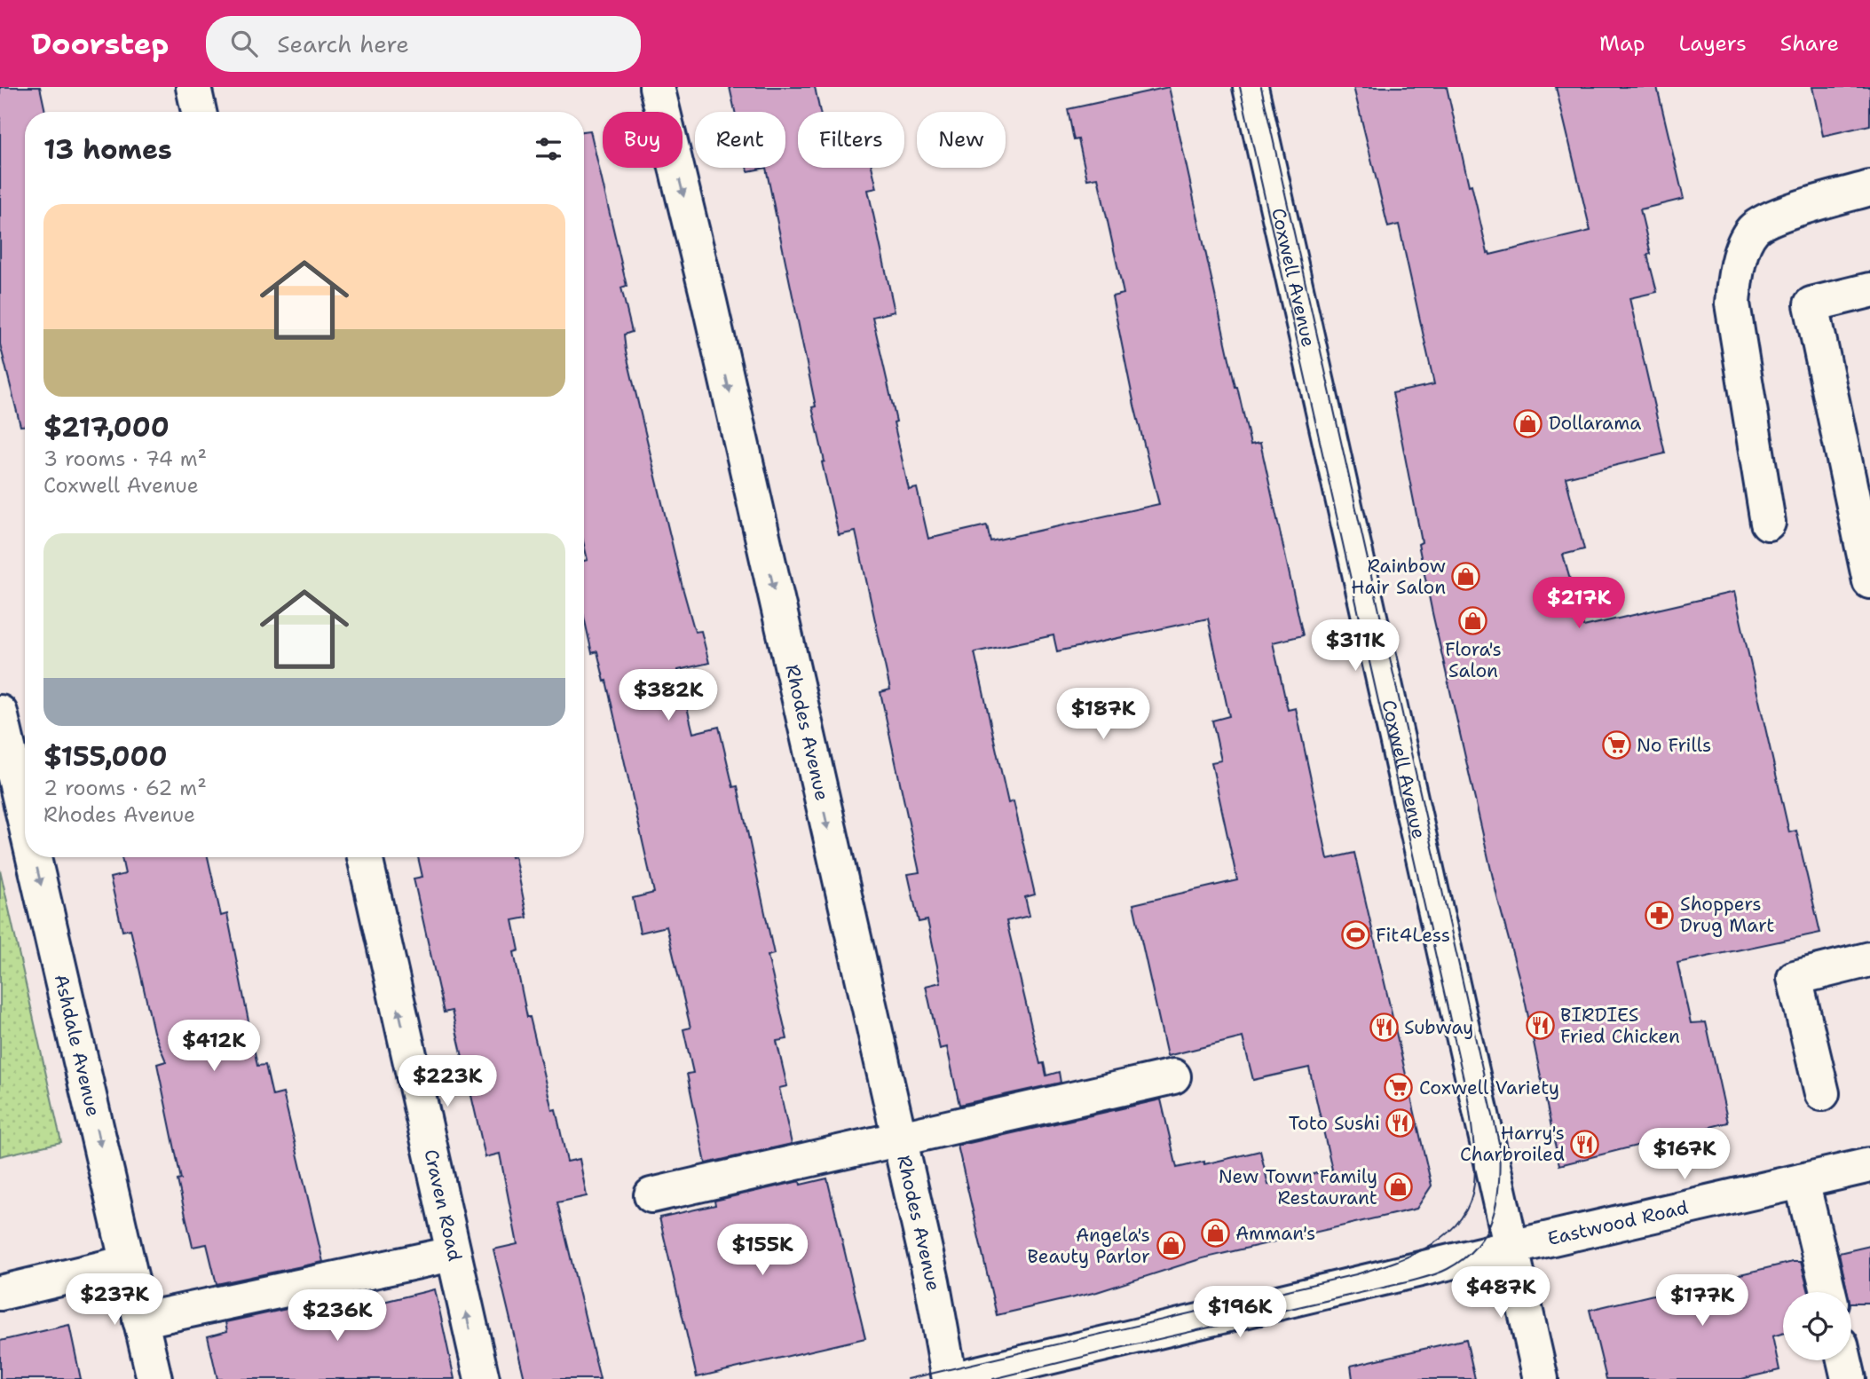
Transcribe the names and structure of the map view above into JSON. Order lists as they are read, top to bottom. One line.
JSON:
{"streets":{"street":["Coxwell Avenue","Rhodes Avenue","Ashdale Avenue","Craven Road","Eastwood Road"]},"crossings":[["Coxwell Avenue","Eastwood Road"]],"one_way":["Rhodes Avenue","Ashdale Avenue","Craven Road"],"places":{"shop":["Dollarama","Rainbow Hair Salon","Flora's Salon","New Town Family Restaurant","Amman's","Angela's Beauty Parlor"],"supermarket":["No Frills","Coxwell Variety"],"pharmacy":["Shoppers Drug Mart"],"sports":["Fit4Less"],"restaurant":["BIRDIES Fried Chicken","Subway","Toto Sushi","Harry's Charbroiled"]},"page":{"header":"Doorstep","search":"Search here","nav":["Map","Layers","Share"],"chip":["Buy","Rent","Filters","New"],"heading":"13 homes","list":[{"name":"$217,000","note":"3 rooms · 74 m² · Coxwell Avenue"},{"name":"$155,000","note":"2 rooms · 62 m² · Rhodes Avenue"}],"price":["$217K","$311K","$382K","$187K","$412K","$223K","$167K","$155K","$487K","$237K","$177K","$196K","$236K"]}}
